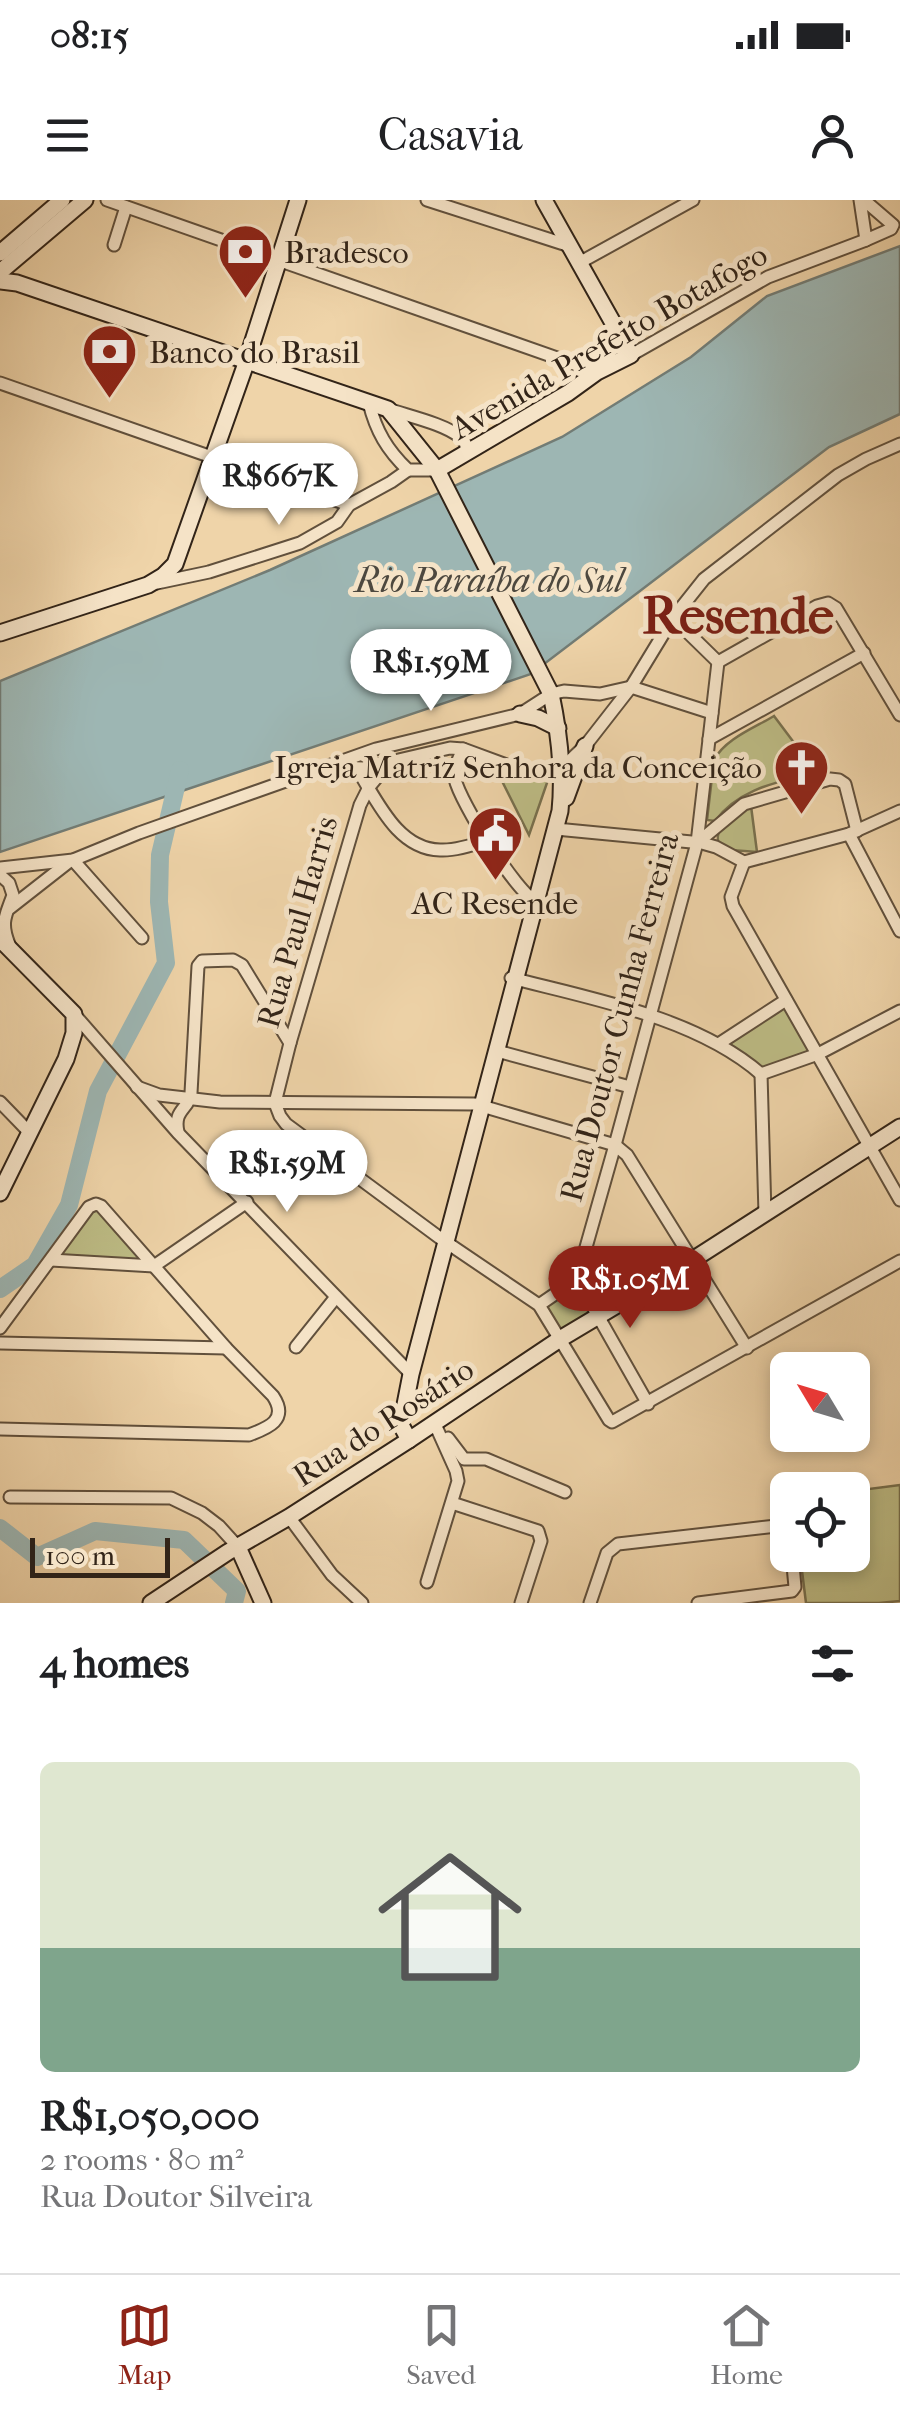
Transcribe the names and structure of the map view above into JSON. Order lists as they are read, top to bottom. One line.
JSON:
{"streets":{"main road":["Avenida Prefeito Botafogo","Rua do Rosário"],"street":["Rua Paul Harris","Rua Doutor Cunha Ferreira"]},"districts":["Resende"],"water":["Rio Paraíba do Sul"],"places":{"bank":["Bradesco","Banco do Brasil"],"church":["Igreja Matriz Senhora da Conceição"],"public building":["AC Resende"]},"scale_bar":"100 m","north":"top left","page":{"status":"08:15","header":"Casavia","price":["R$667K","R$1.59M","R$1.59M","R$1.05M"],"scale":"100 m","heading":"4 homes","list":[{"name":"R$1,050,000","note":"2 rooms · 80 m² · Rua Doutor Silveira"}],"tabs":["Map","Saved","Home"]}}
